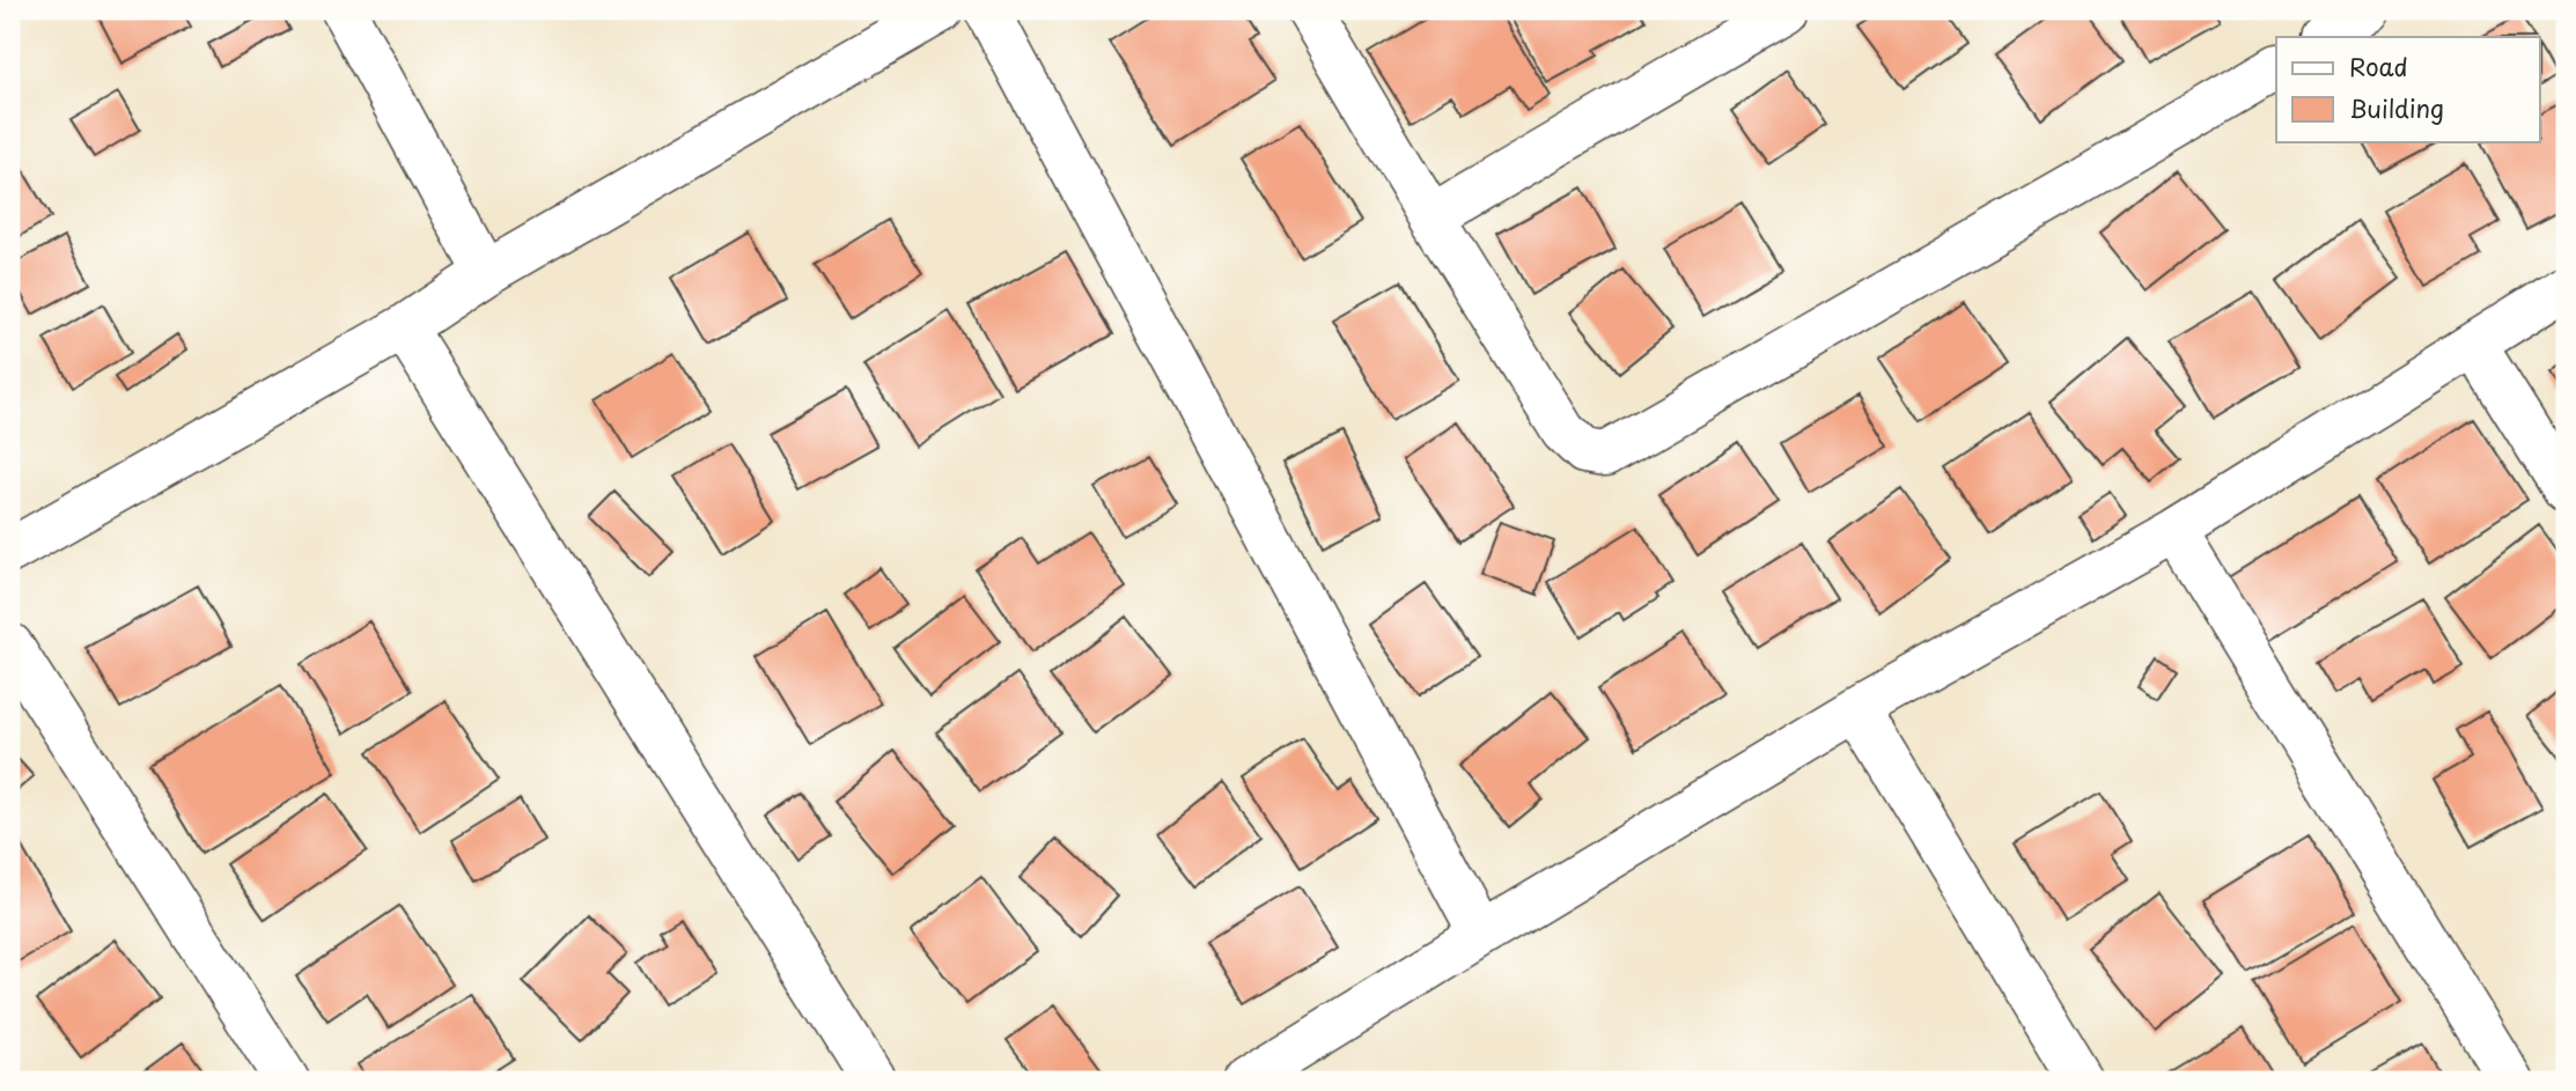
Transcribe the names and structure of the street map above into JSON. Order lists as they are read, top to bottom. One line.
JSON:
{"legend":["Road","Building"]}
